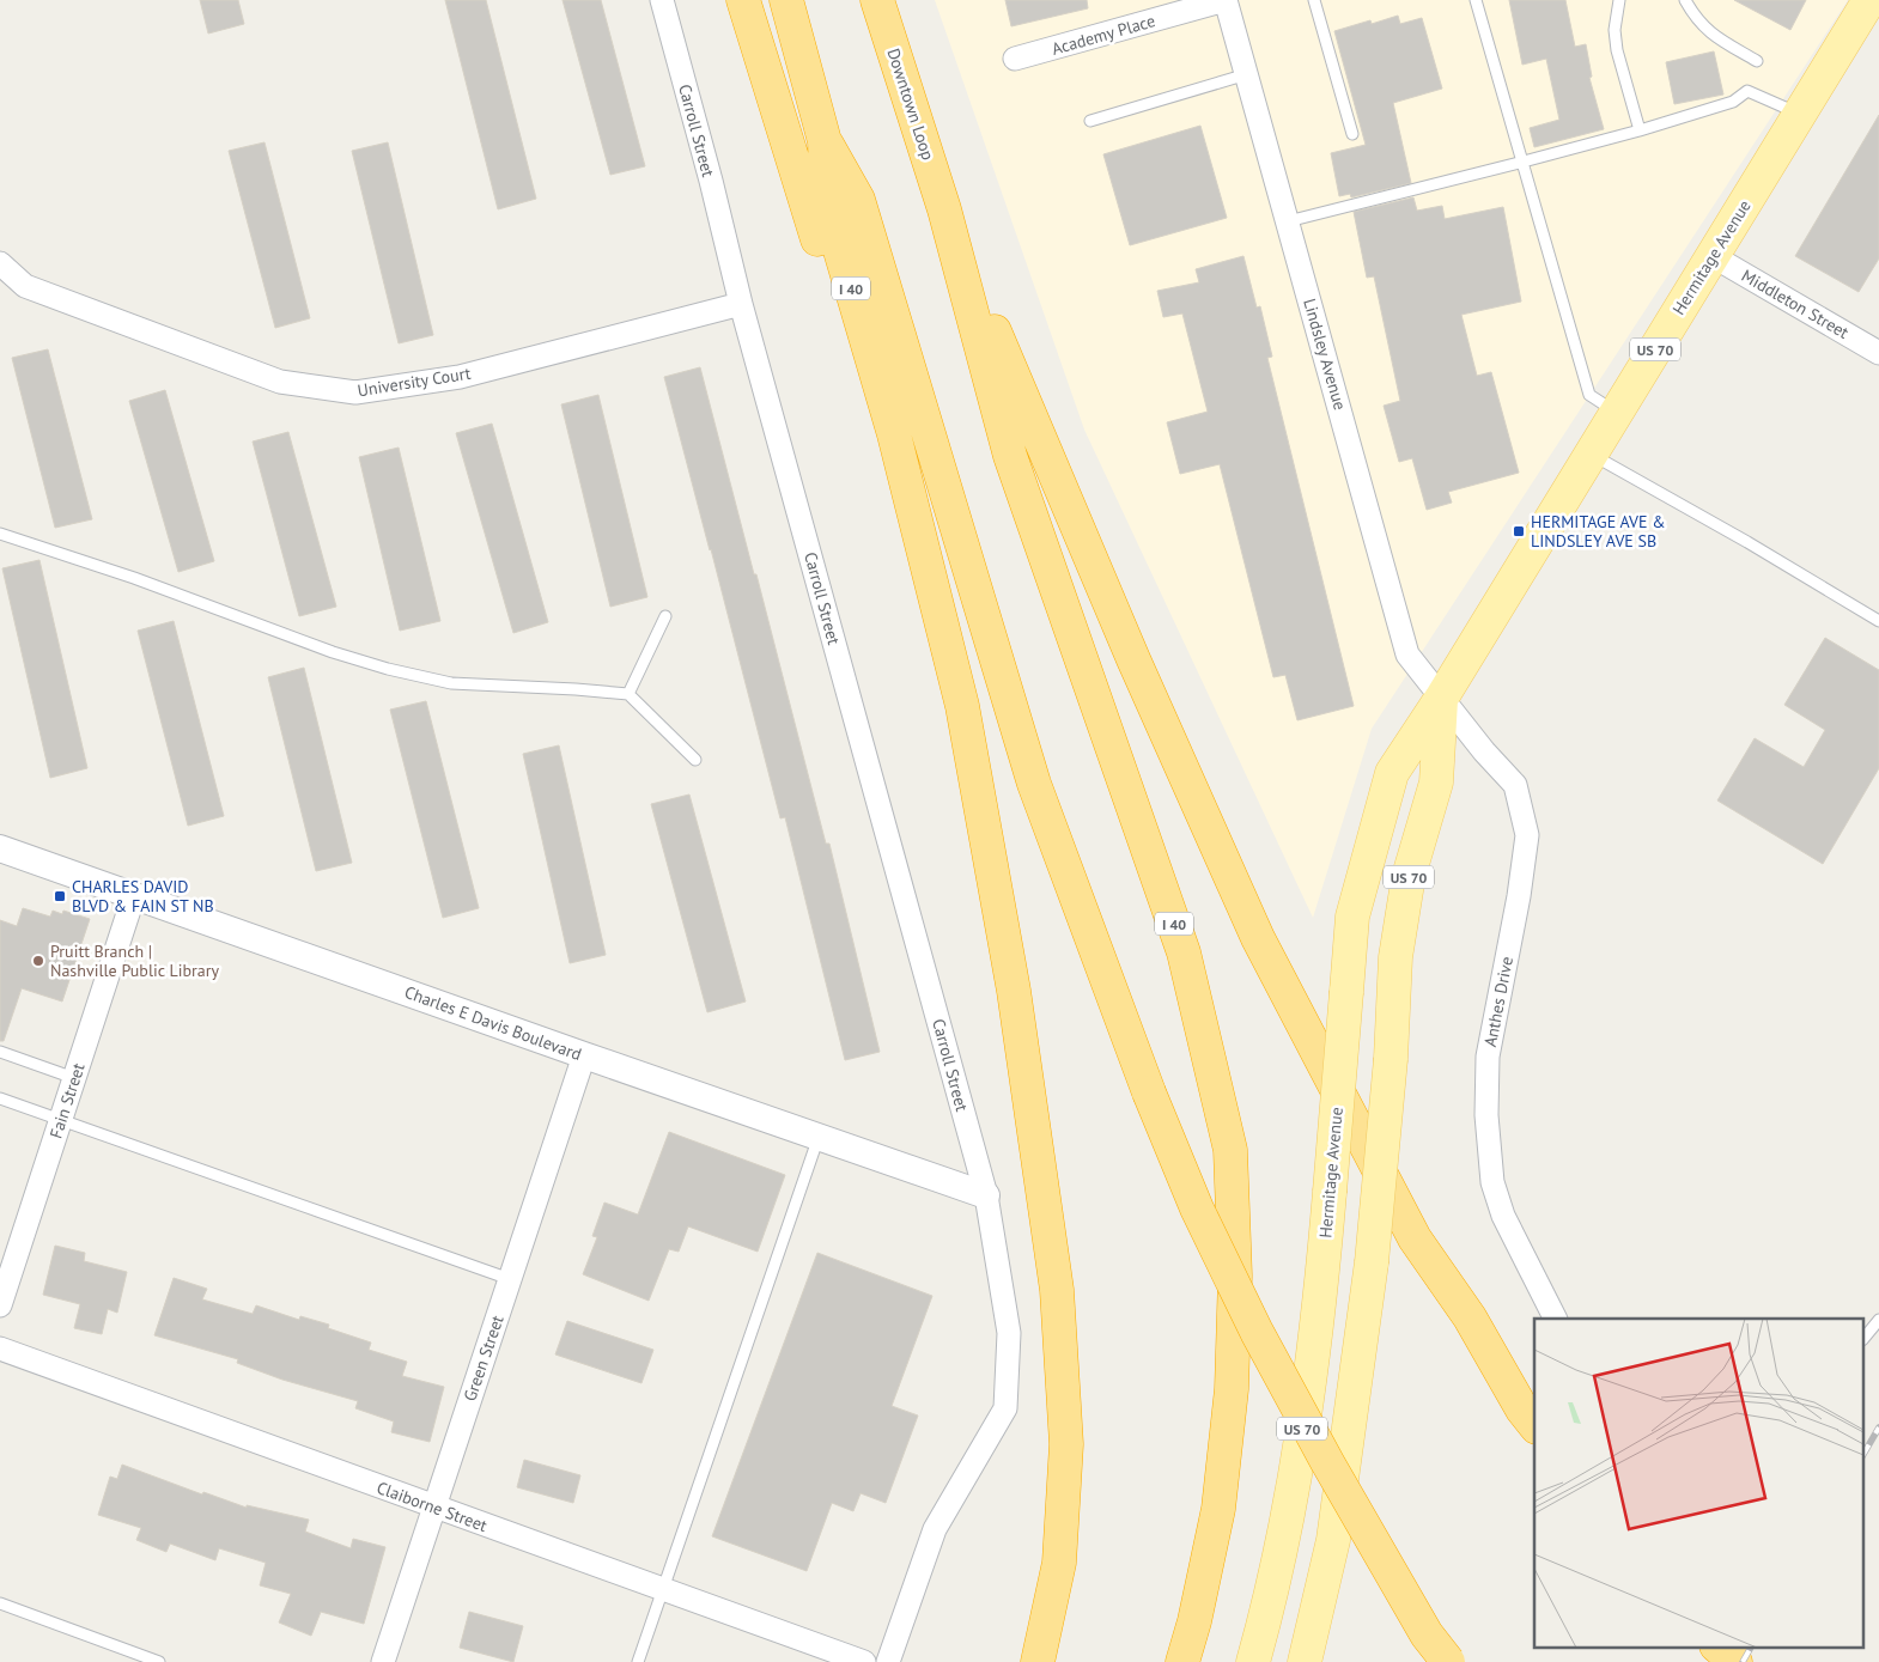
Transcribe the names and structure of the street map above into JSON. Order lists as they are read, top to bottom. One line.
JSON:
{"streets":{"highway":["Downtown Loop","I 40"],"main road":["Hermitage Avenue","US 70"],"street":["Academy Place","Carroll Street","Middleton Street","Lindsley Avenue","University Court","Anthes Drive","Charles E Davis Boulevard","Fain Street","Green Street","Claiborne Street"]},"crossings":[["Academy Place","Lindsley Avenue"],["Downtown Loop","I 40"],["Carroll Street","University Court"],["Carroll Street","Charles E Davis Boulevard"],["Hermitage Avenue","Middleton Street"],["Hermitage Avenue","Lindsley Avenue"],["Hermitage Avenue","Anthes Drive"],["Lindsley Avenue","Anthes Drive"],["Charles E Davis Boulevard","Fain Street"],["Charles E Davis Boulevard","Green Street"],["Green Street","Claiborne Street"]],"places":{"transit":["HERMITAGE AVE & LINDSLEY AVE SB","CHARLES DAVID BLVD & FAIN ST NB"],"other":["Pruitt Branch | Nashville Public Library"]}}
